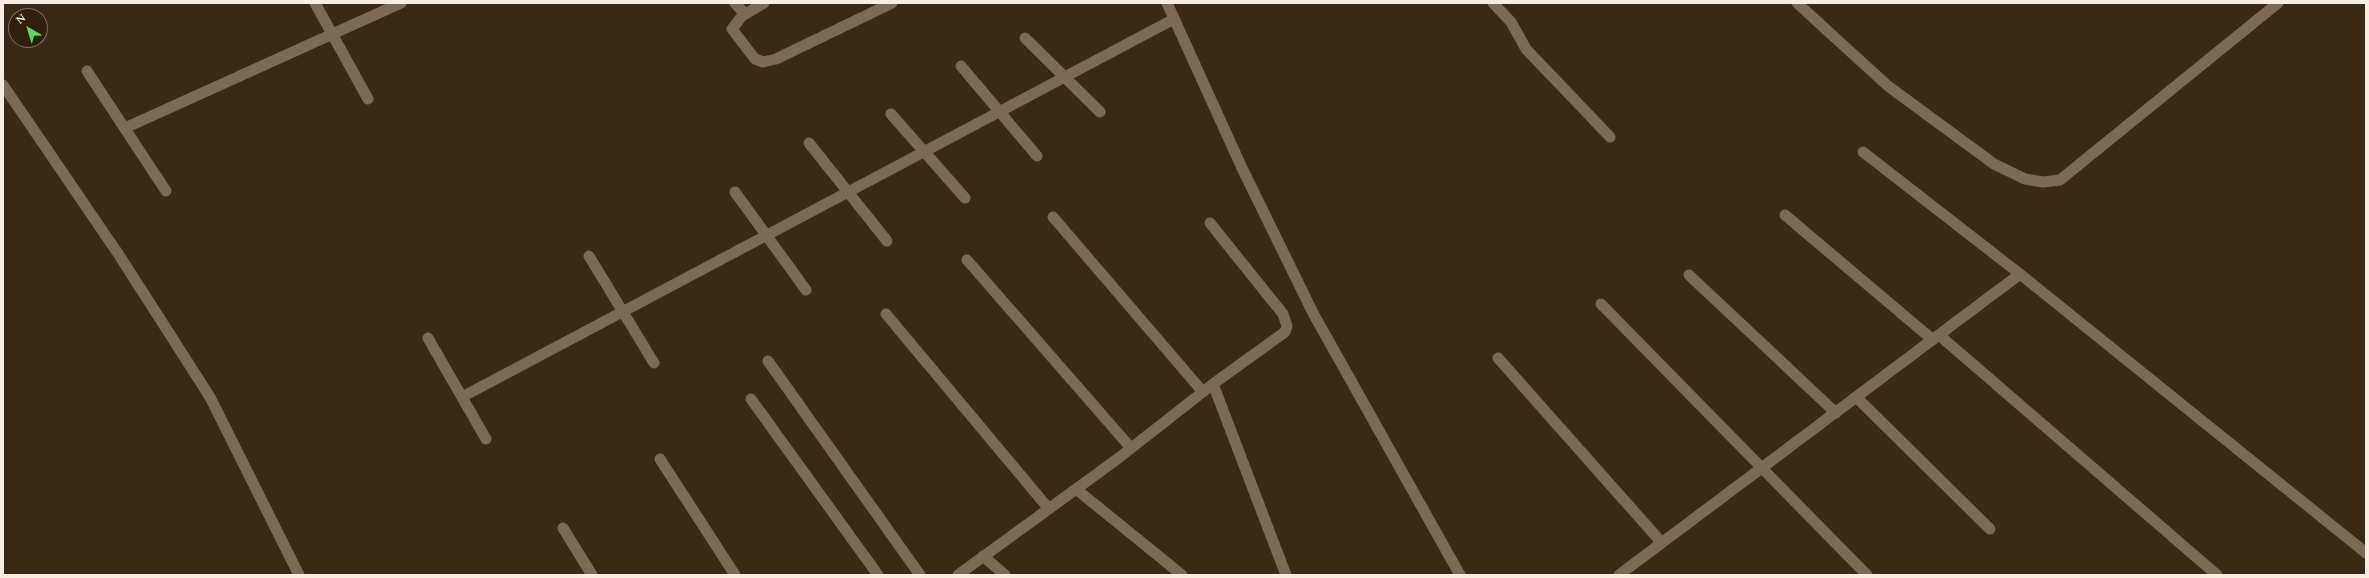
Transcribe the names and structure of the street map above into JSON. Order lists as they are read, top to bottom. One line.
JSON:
{"north":"top left"}
